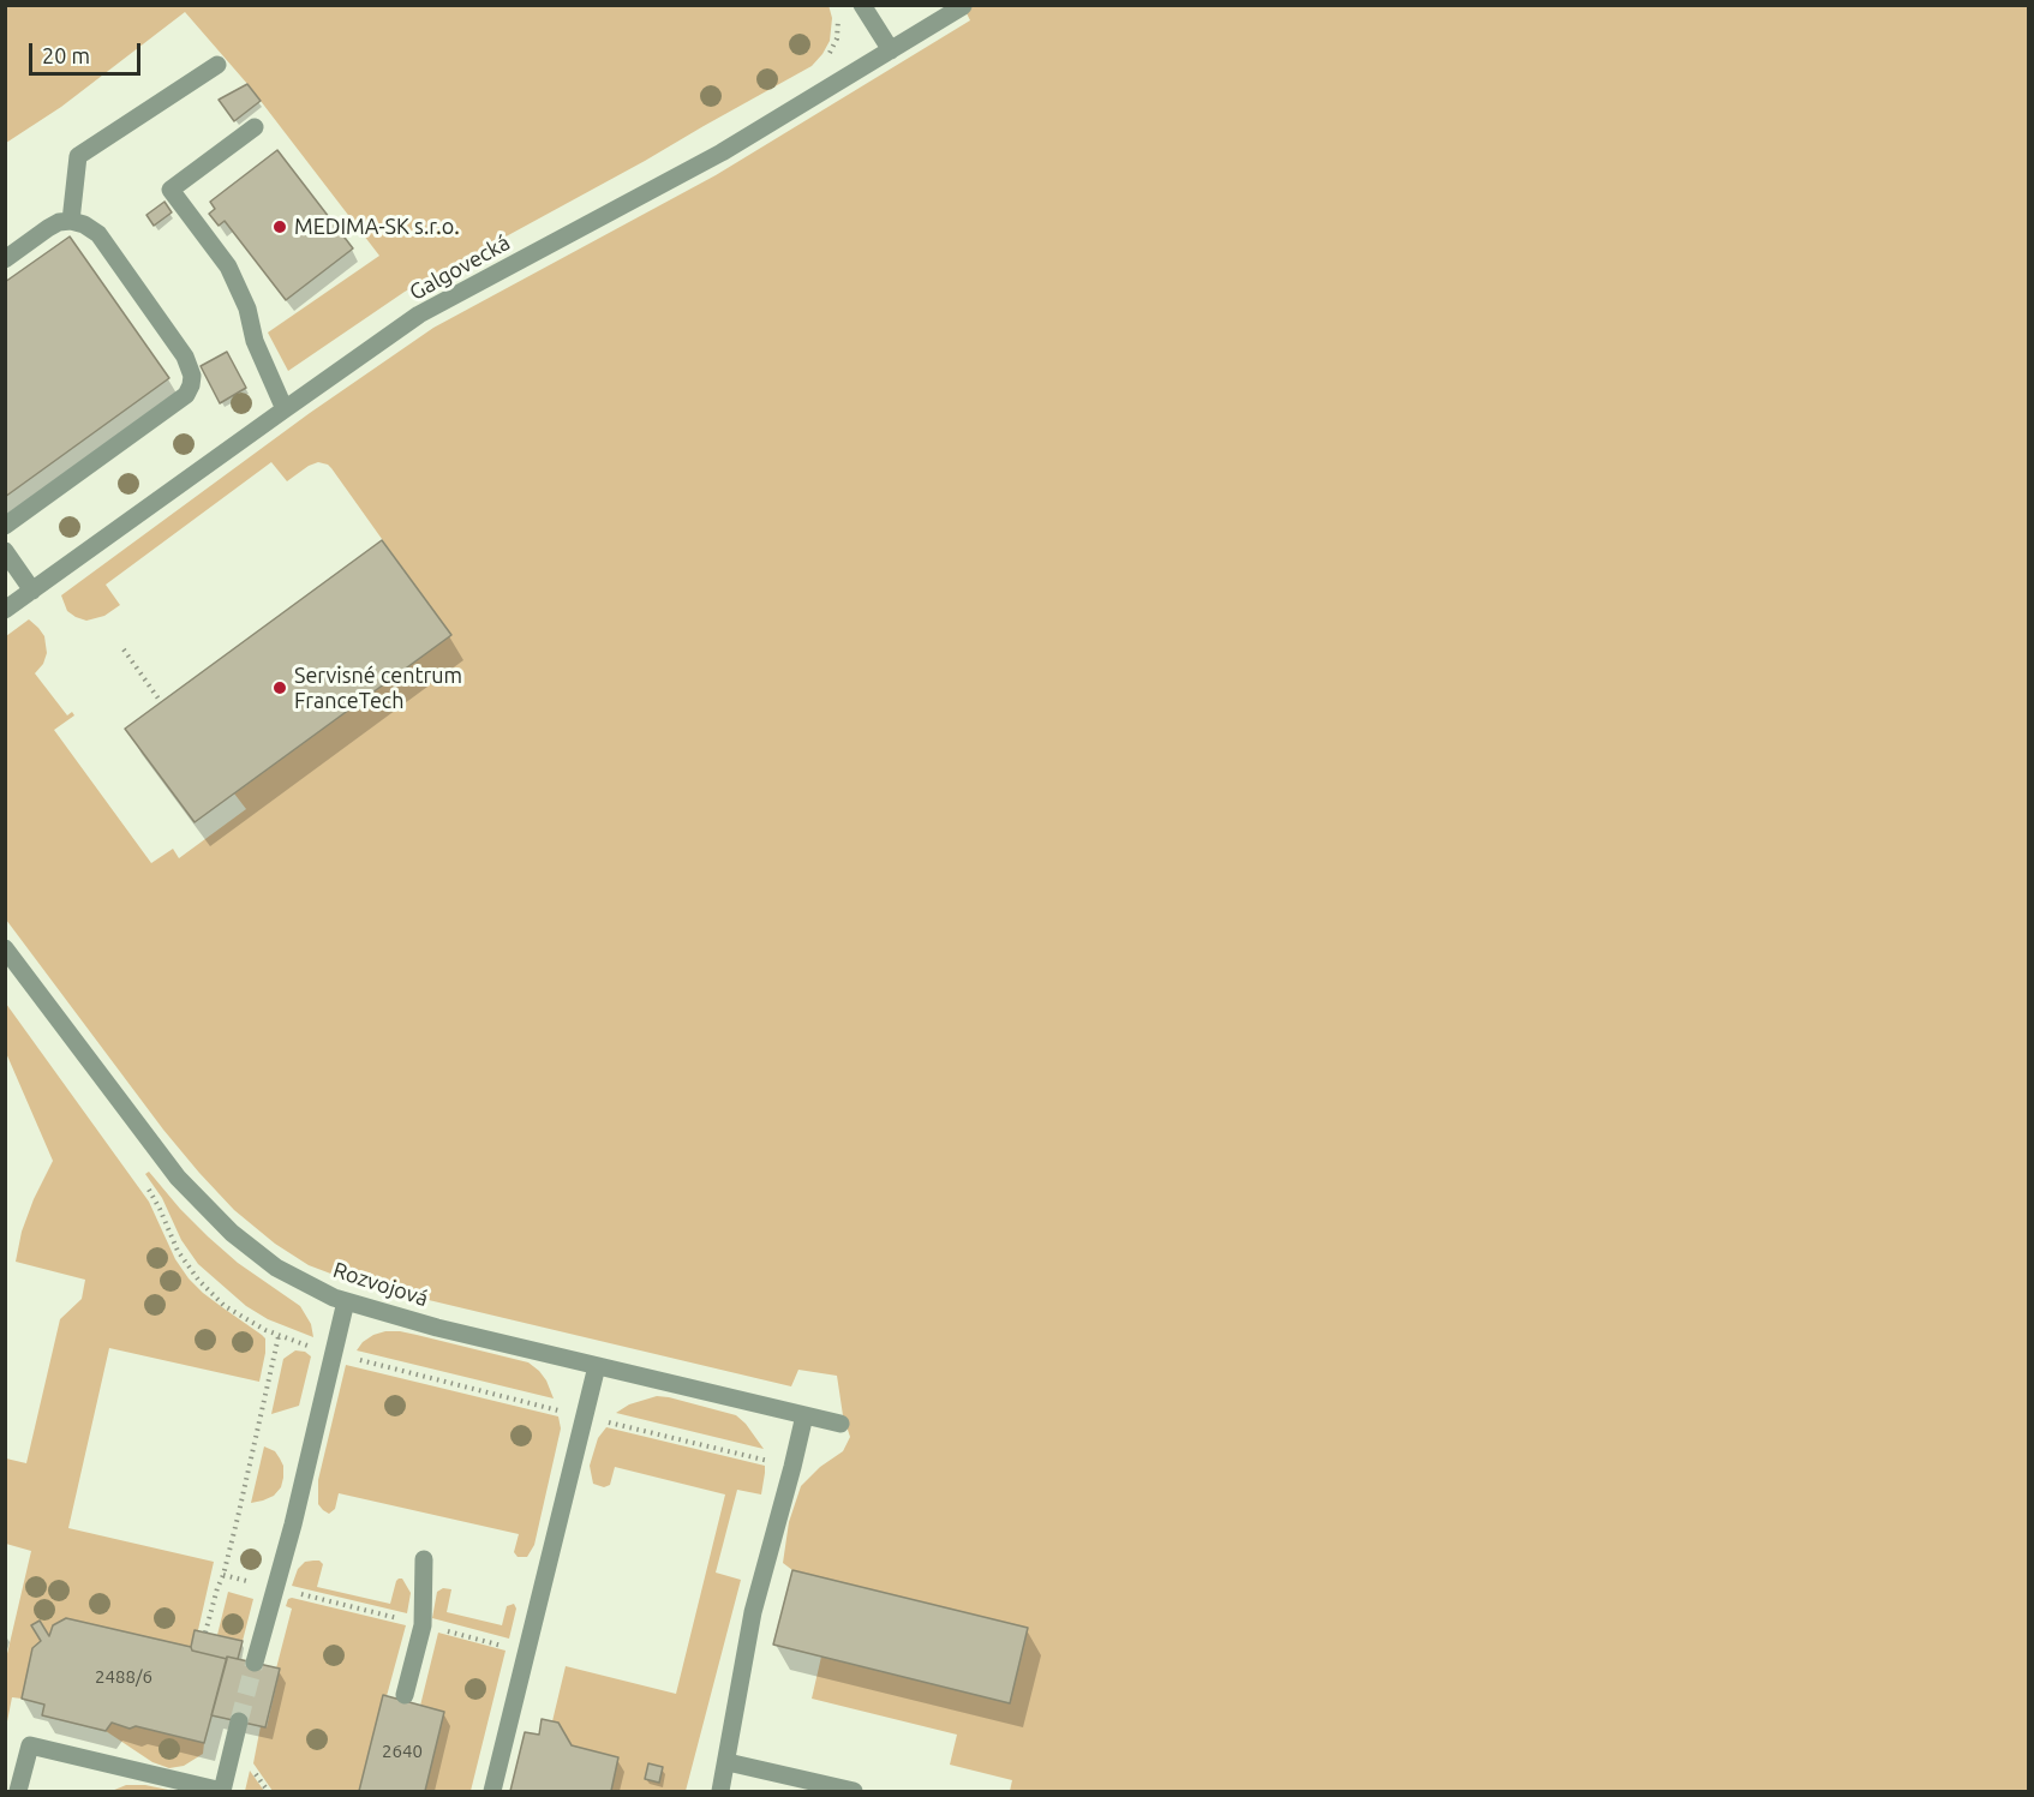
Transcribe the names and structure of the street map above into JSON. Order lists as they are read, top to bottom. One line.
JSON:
{"streets":{"street":["Galgovecká","Rozvojová"]},"places":["MEDIMA-SK s.r.o.","Servisné centrum FranceTech"],"house_numbers":["2488/6","2640"],"scale_bar":"20 m"}
